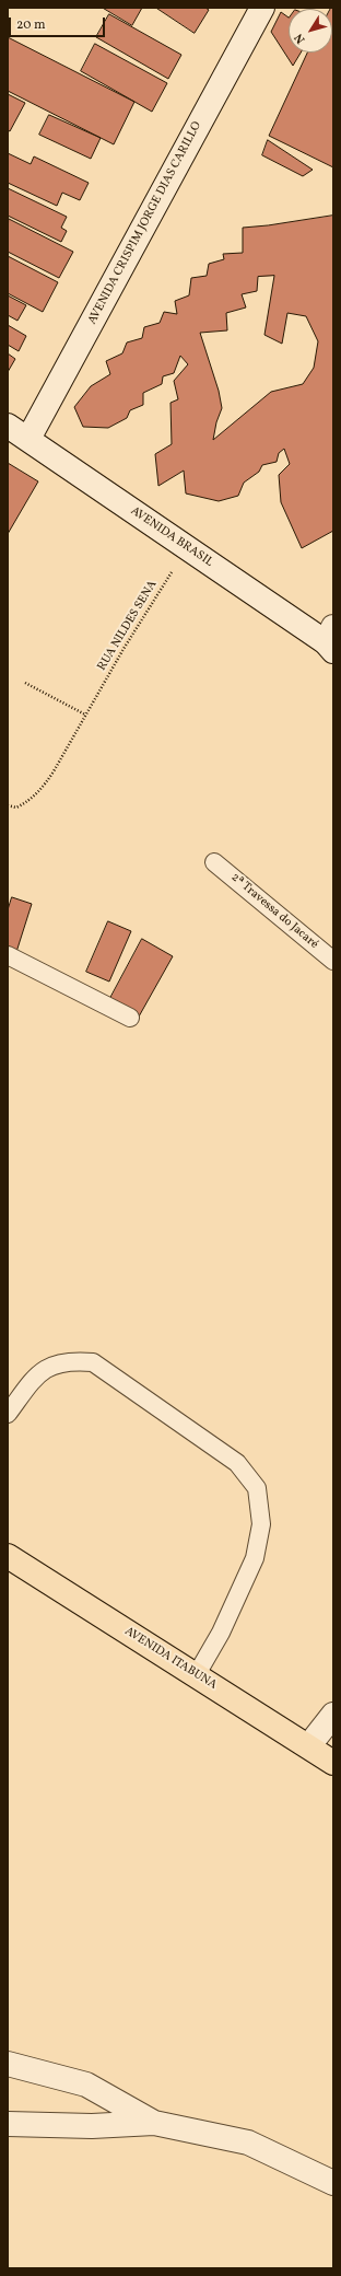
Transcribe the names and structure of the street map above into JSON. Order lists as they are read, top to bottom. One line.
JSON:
{"streets":{"main road":["AVENIDA ITABUNA"],"street":["AVENIDA CRISPIM JORGE DIAS CARILLO","AVENIDA BRASIL"],"lane":["2ª Travessa do Jacaré"],"path":["RUA NILDES SENA"]},"crossings":[["AVENIDA CRISPIM JORGE DIAS CARILLO","AVENIDA BRASIL"],["AVENIDA BRASIL","RUA NILDES SENA"]],"scale_bar":"20 m","north":"bottom left"}
